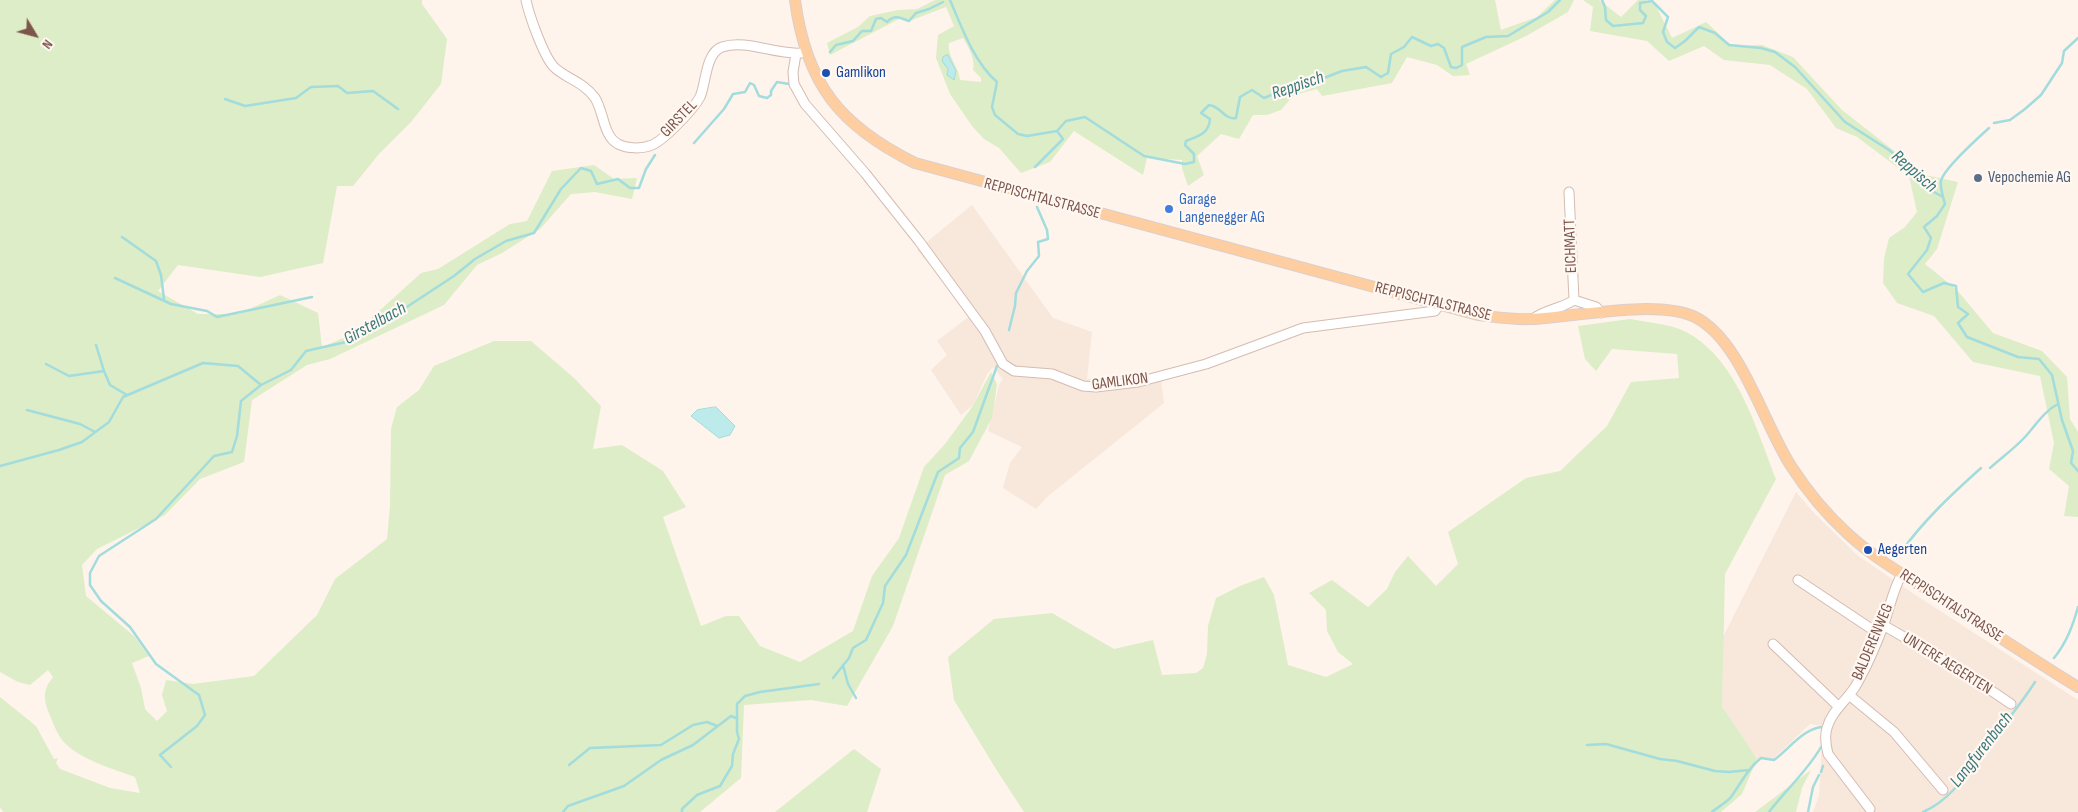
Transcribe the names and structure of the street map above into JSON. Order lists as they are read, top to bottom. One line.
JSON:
{"streets":{"main road":["REPPISCHTALSTRASSE"],"street":["GIRSTEL","EICHMATT","GAMLIKON","BALDERENWEG","UNTERE AEGERTEN"]},"crossings":[["GIRSTEL","REPPISCHTALSTRASSE"],["GIRSTEL","GAMLIKON"],["REPPISCHTALSTRASSE","GAMLIKON"],["REPPISCHTALSTRASSE","BALDERENWEG"],["BALDERENWEG","UNTERE AEGERTEN"]],"water":["Reppisch","Girstelbach","Langfurenbach"],"places":["Gamlikon","Vepochemie AG","Garage Langenegger AG","Aegerten"],"north":"bottom right"}
